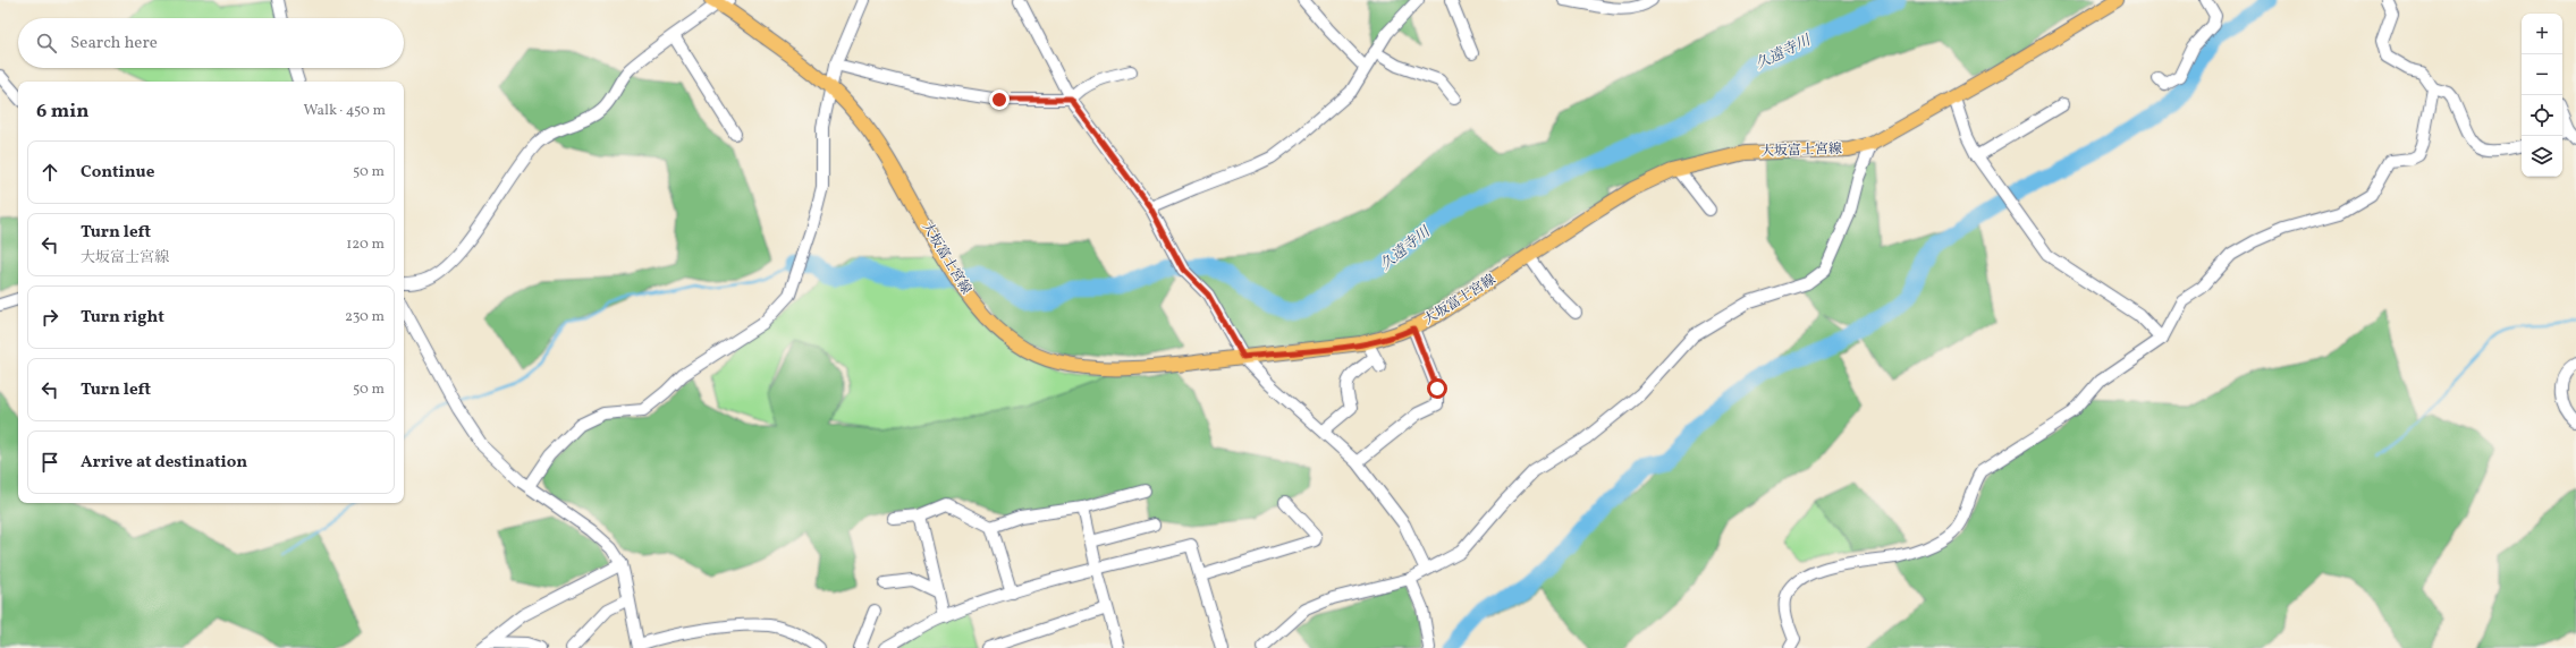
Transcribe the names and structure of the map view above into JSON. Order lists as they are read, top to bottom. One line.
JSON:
{"streets":{"main road":["大坂富士宮線"]},"water":["久遠寺川"],"page":{"map_buttons":["+","−"],"search":"Search here","heading":["6 min","Walk · 450 m"],"list":[["Continue","50 m"],["Turn left","大坂富士宮線","120 m"],["Turn right","230 m"],["Turn left","50 m"],"Arrive at destination"]}}
